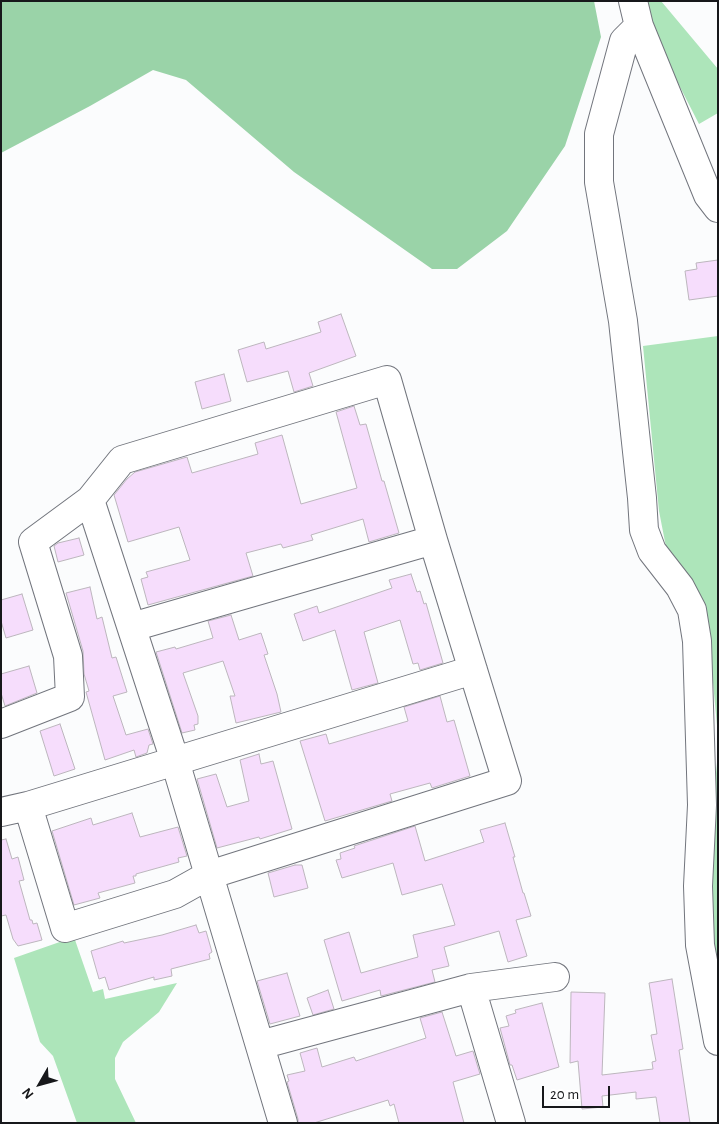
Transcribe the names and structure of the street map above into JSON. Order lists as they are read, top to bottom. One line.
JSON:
{"scale_bar":"20 m","north":"bottom left"}
